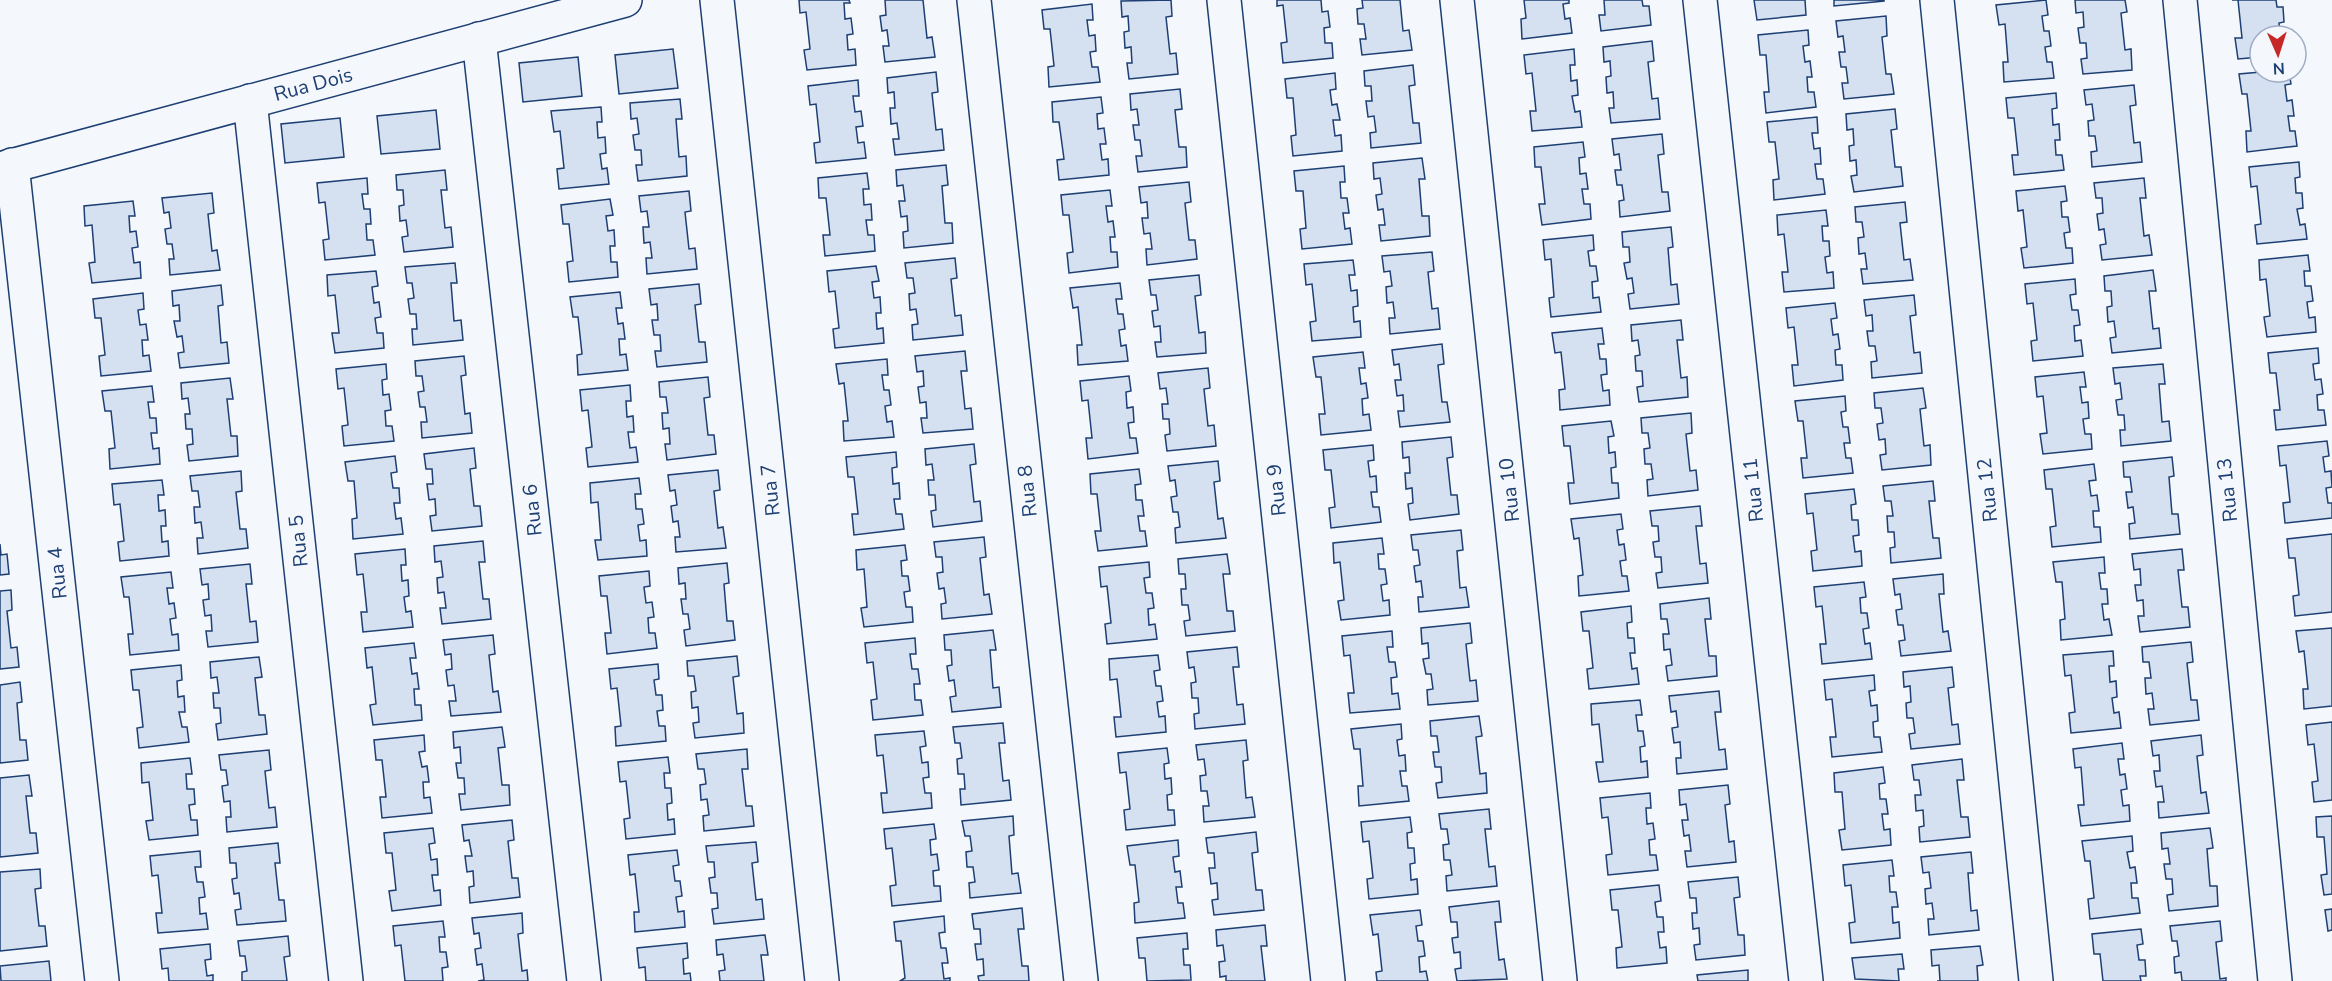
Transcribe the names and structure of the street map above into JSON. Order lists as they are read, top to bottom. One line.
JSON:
{"streets":{"street":["Rua Dois","Rua 7","Rua 9","Rua 10","Rua 11","Rua 12","Rua 13","Rua 8","Rua 6","Rua 5","Rua 4"]},"crossings":[["Rua Dois","Rua 6"],["Rua Dois","Rua 5"],["Rua Dois","Rua 4"]],"north":"bottom"}
